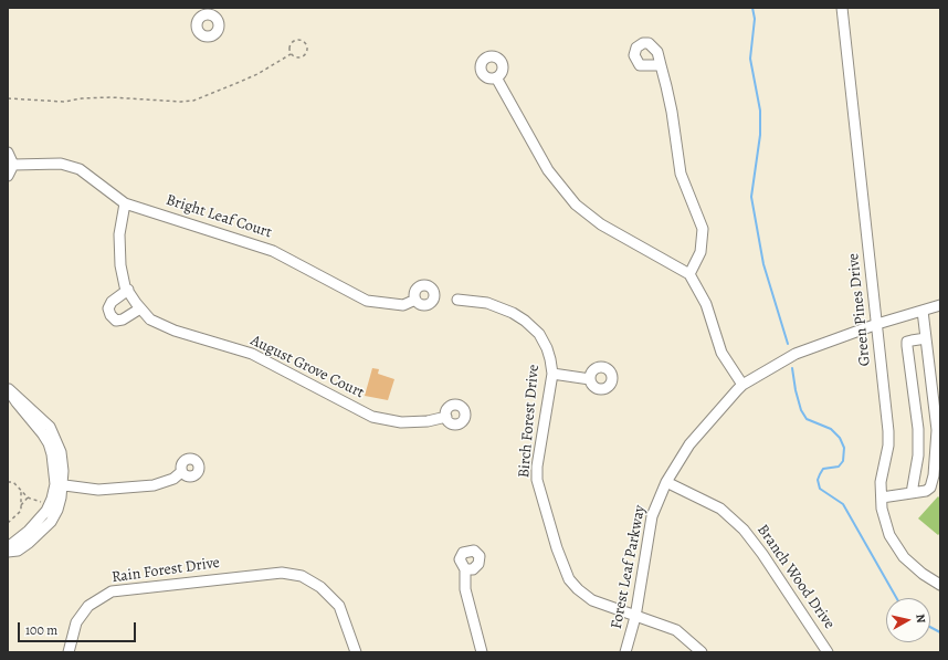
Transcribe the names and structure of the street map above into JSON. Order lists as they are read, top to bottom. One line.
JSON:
{"streets":{"street":["Bright Leaf Court","Green Pines Drive","August Grove Court","Birch Forest Drive","Forest Leaf Parkway","Rain Forest Drive","Branch Wood Drive"]},"crossings":[["Bright Leaf Court","August Grove Court"],["Green Pines Drive","Forest Leaf Parkway"],["Birch Forest Drive","Forest Leaf Parkway"],["Forest Leaf Parkway","Branch Wood Drive"]],"scale_bar":"100 m","north":"right"}
